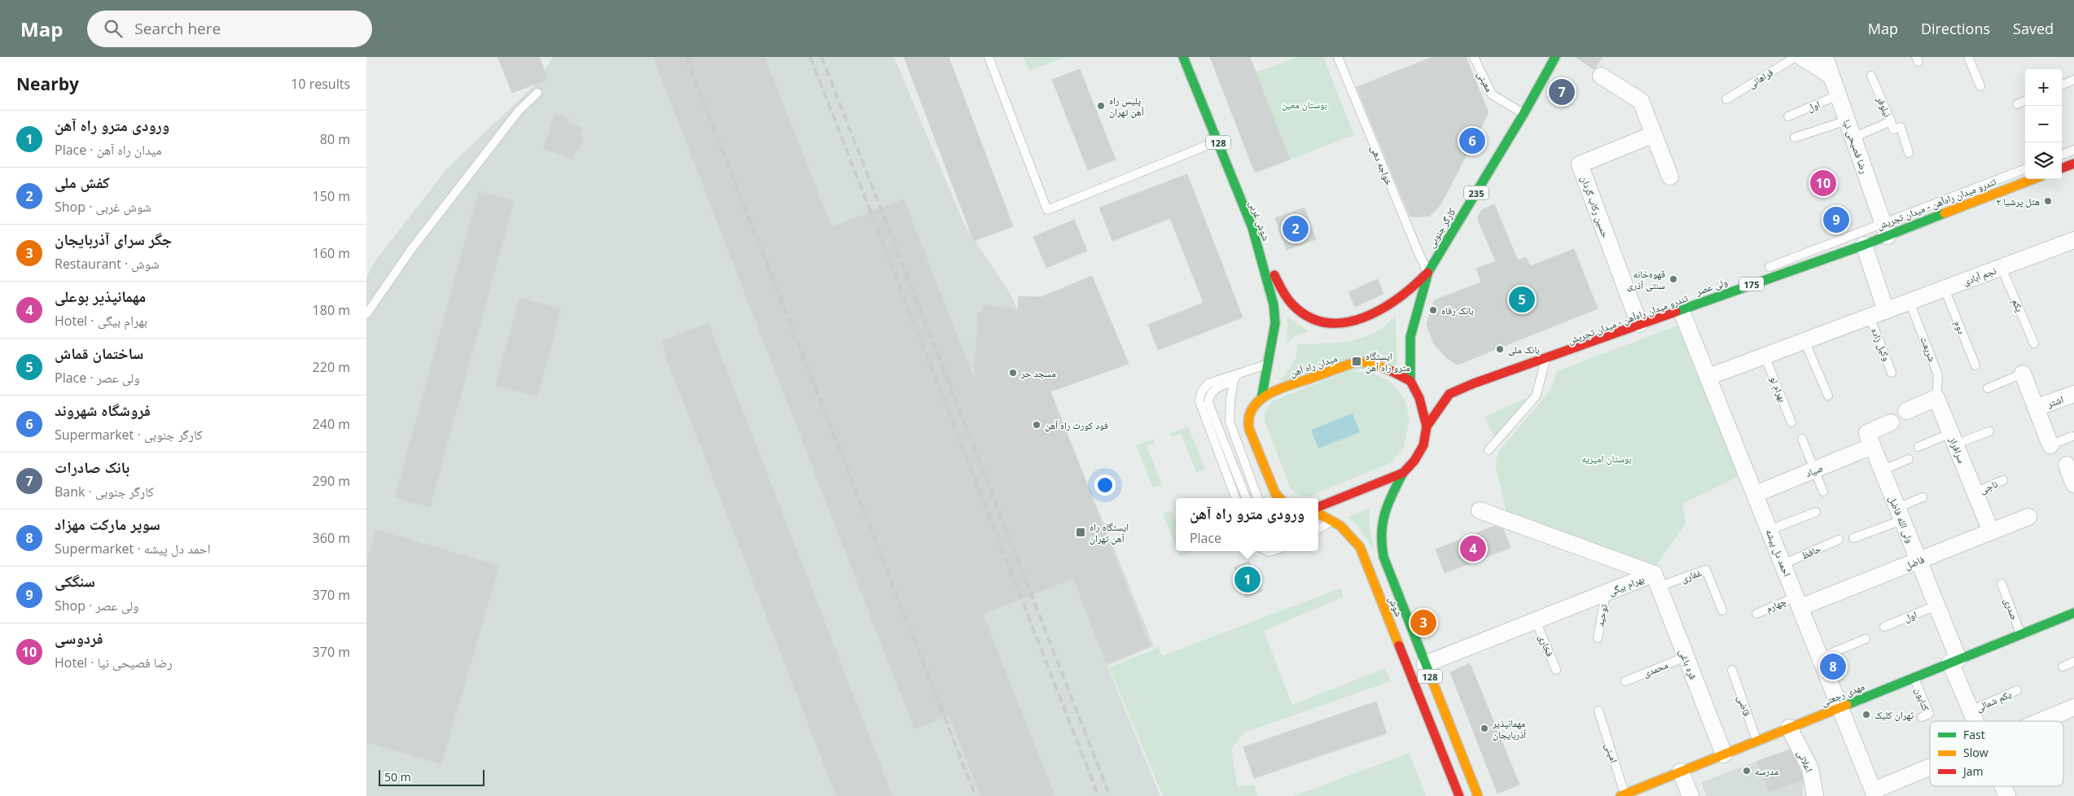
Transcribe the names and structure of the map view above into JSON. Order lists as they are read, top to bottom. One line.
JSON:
{"streets":{"main road":["128","235","شوش غربی","کارگر جنوبی","175","ولی عصر","میدان راه آهن","شوش","مهدی رجعتی"],"street":["رضا فصیحی نیا","حسین رکاب‌ گردان","نجم آبادی","اشتر","سرافراز","صیاد","ولی الله فاضل","احمد دل پیشه","فاضل","بهرام بیگی","قره باغی","اعلانی"],"lane":["فراهانی","معینی","اول","نیلوفر","خواجه دهی","تندرو میدان راه‌آهن - میدان تجریش","یکم","دوم","وکیل زاده","شریعت","بهرام لو","ناجی","حافظ","غفاری","چهارم","صدری","توحید","فخاری","محمدی","کتایون","یکم شمالی","قاضی","امینی"]},"crossings":[["معینی","کارگر جنوبی"],["اول","رضا فصیحی نیا"],["اول","ولی الله فاضل"],["نیلوفر","رضا فصیحی نیا"],["رضا فصیحی نیا","تندرو میدان راه‌آهن - میدان تجریش"],["رضا فصیحی نیا","ولی عصر"],["خواجه دهی","کارگر جنوبی"],["تندرو میدان راه‌آهن - میدان تجریش","ولی عصر"],["حسین رکاب‌ گردان","ولی عصر"],["شوش غربی","میدان راه آهن"],["کارگر جنوبی","میدان راه آهن"],["نجم آبادی","یکم"],["نجم آبادی","دوم"],["نجم آبادی","وکیل زاده"],["نجم آبادی","شریعت"],["نجم آبادی","بهرام لو"],["نجم آبادی","احمد دل پیشه"],["ولی عصر","احمد دل پیشه"],["شریعت","سرافراز"],["سرافراز","ناجی"],["سرافراز","فاضل"],["صیاد","ولی الله فاضل"],["صیاد","احمد دل پیشه"],["ولی الله فاضل","فاضل"],["ولی الله فاضل","مهدی رجعتی"],["ولی الله فاضل","یکم شمالی"],["حافظ","احمد دل پیشه"],["احمد دل پیشه","فاضل"],["احمد دل پیشه","چهارم"],["احمد دل پیشه","مهدی رجعتی"],["فاضل","چهارم"],["غفاری","بهرام بیگی"],["غفاری","قره باغی"],["بهرام بیگی","شوش"],["بهرام بیگی","توحید"],["بهرام بیگی","فخاری"],["بهرام بیگی","قره باغی"],["صدری","مهدی رجعتی"],["قره باغی","محمدی"],["قره باغی","مهدی رجعتی"],["مهدی رجعتی","کتایون"],["مهدی رجعتی","قاضی"],["مهدی رجعتی","امینی"],["مهدی رجعتی","اعلانی"]],"parks":["بوستان معین","بوستان امیریه"],"places":{"other":["پلیس راه آهن تهران","هتل پرشیا ۲","قهوه‌خانه سنتی آذری","بانک رفاه","بانک ملی","مسجد حر","فود کورت راه آهن","تهران کلیک","مهمانپذیر آذربایجان","مدرسه"],"transit":["ایستگاه مترو راه آهن","ایستگاه راه آهن تهران"]},"legend":["Fast","Slow","Jam"],"scale_bar":"50 m","page":{"header":"Map","search":"Search here","nav":["Map","Directions","Saved"],"heading":["Nearby","10 results"],"map_buttons":["+","−"],"pins":["7","6","10","9","2","5","4","1","3","8"],"list":[{"mark":"1","name":"ورودی مترو راه آهن","note":"Place · میدان راه آهن","value":"80 m"},{"mark":"2","name":"کفش ملی","note":"Shop · شوش غربی","value":"150 m"},{"mark":"3","name":"جگر سرای آذربایجان","note":"Restaurant · شوش","value":"160 m"},{"mark":"4","name":"مهمانپذیر بوعلی","note":"Hotel · بهرام بیگی","value":"180 m"},{"mark":"5","name":"ساختمان قماش","note":"Place · ولی عصر","value":"220 m"},{"mark":"6","name":"فروشگاه شهروند","note":"Supermarket · کارگر جنوبی","value":"240 m"},{"mark":"7","name":"بانک صادرات","note":"Bank · کارگر جنوبی","value":"290 m"},{"mark":"8","name":"سوپر مارکت مهزاد","note":"Supermarket · احمد دل پیشه","value":"360 m"},{"mark":"9","name":"سنگکی","note":"Shop · ولی عصر","value":"370 m"},{"mark":"10","name":"فردوسی","note":"Hotel · رضا فصیحی نیا","value":"370 m"}],"popup":["ورودی مترو راه آهن","Place"],"scale":"50 m"}}
